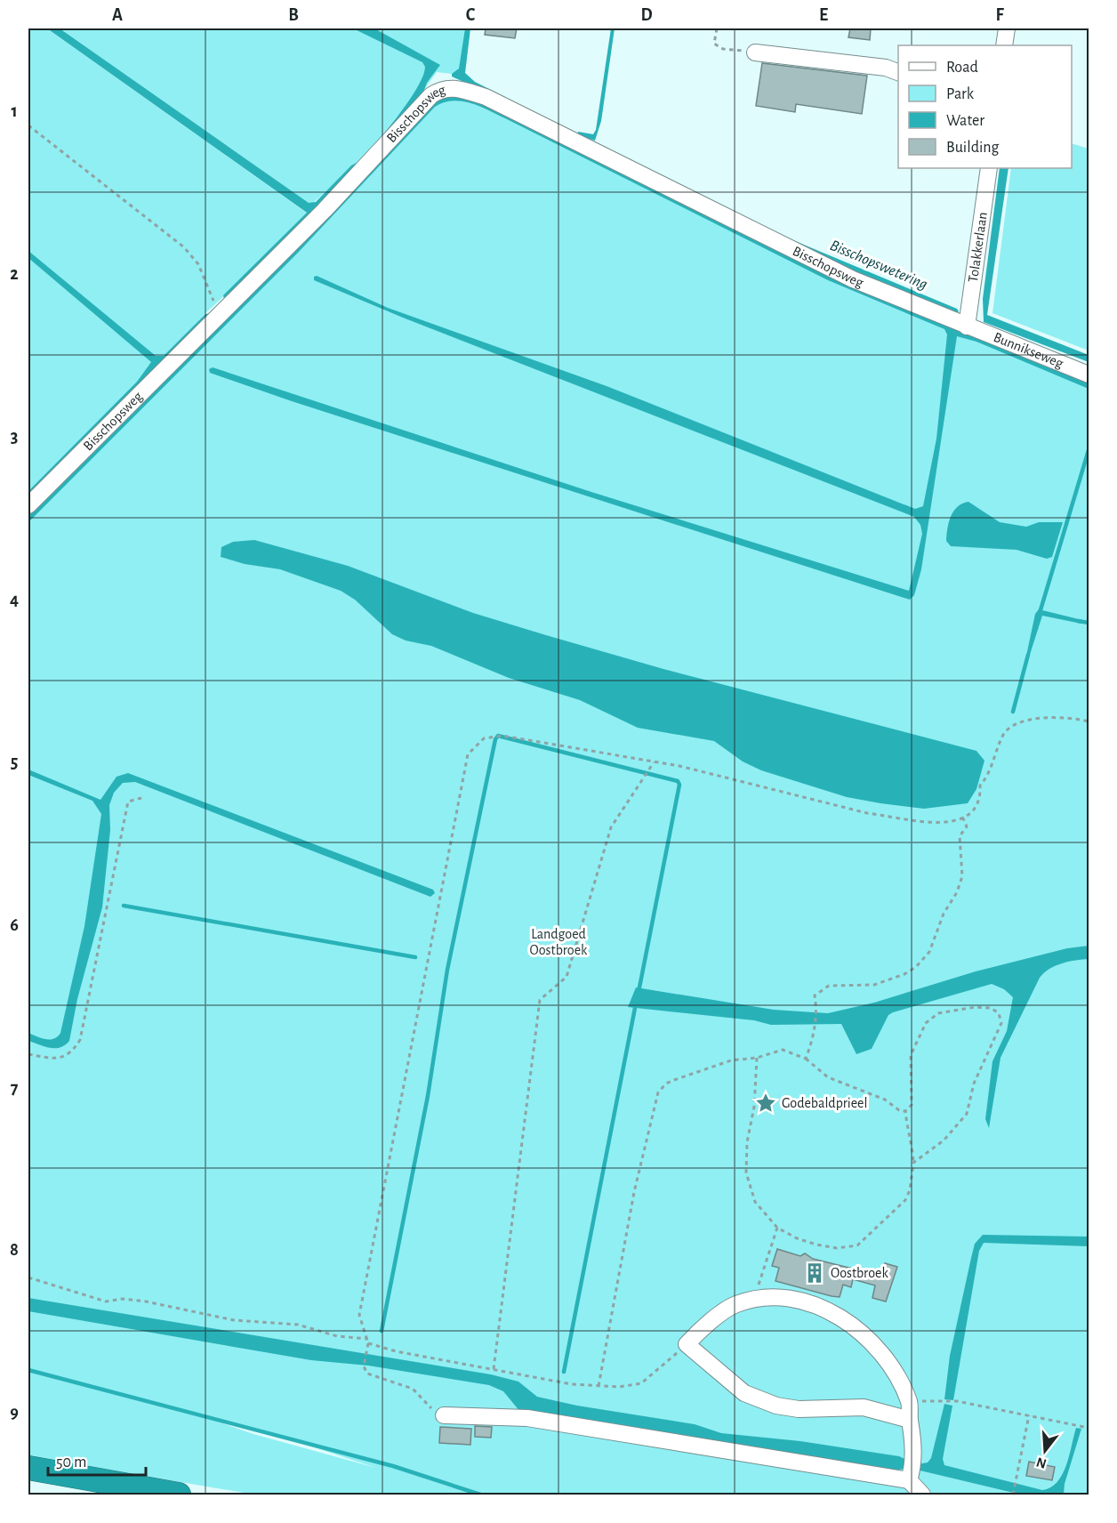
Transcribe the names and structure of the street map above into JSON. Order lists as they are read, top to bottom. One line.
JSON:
{"streets":{"street":["Bisschopsweg","Tolakkerlaan","Bunnikseweg"]},"crossings":[["Bisschopsweg","Tolakkerlaan"],["Bisschopsweg","Bunnikseweg"],["Tolakkerlaan","Bunnikseweg"]],"water":["Bisschopswetering"],"parks":["Landgoed Oostbroek"],"places":{"place":["Godebaldprieel"],"building":["Oostbroek"]},"legend":["Road","Park","Water","Building"],"scale_bar":"50 m","north":"bottom","grid":{"columns":["A","B","C","D","E","F"],"rows":["1","2","3","4","5","6","7","8","9"]}}
